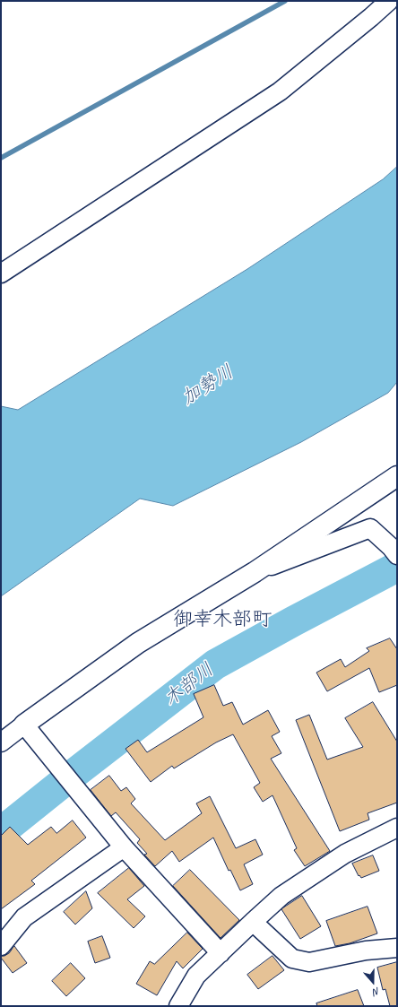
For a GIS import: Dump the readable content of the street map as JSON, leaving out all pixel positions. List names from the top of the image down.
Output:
{
  "districts": ["御幸木部町"],
  "water": ["加勢川", "木部川"],
  "north": "bottom"
}
